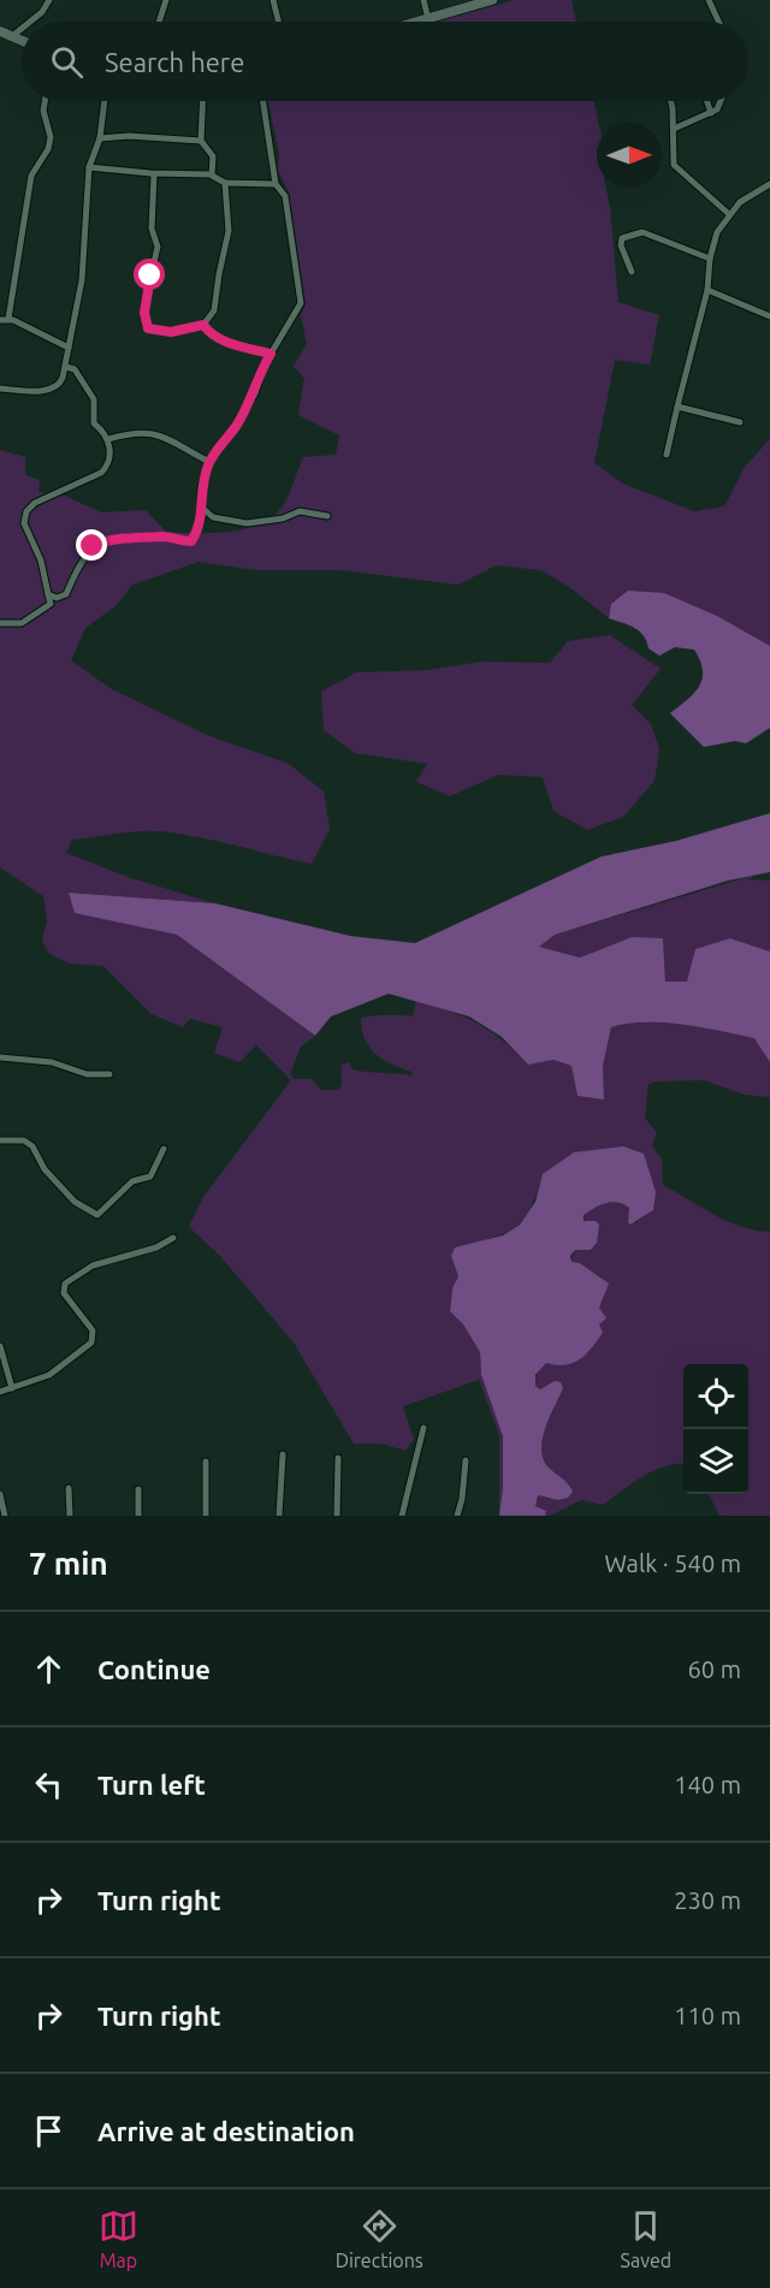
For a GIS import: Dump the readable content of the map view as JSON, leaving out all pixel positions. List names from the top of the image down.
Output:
{
  "north": "right",
  "page": {
    "search": "Search here",
    "heading": ["7 min", "Walk · 540 m"],
    "list": [
      ["Continue", "60 m"],
      ["Turn left", "140 m"],
      ["Turn right", "230 m"],
      ["Turn right", "110 m"],
      "Arrive at destination"
    ],
    "nav": ["Map", "Directions", "Saved"]
  }
}
